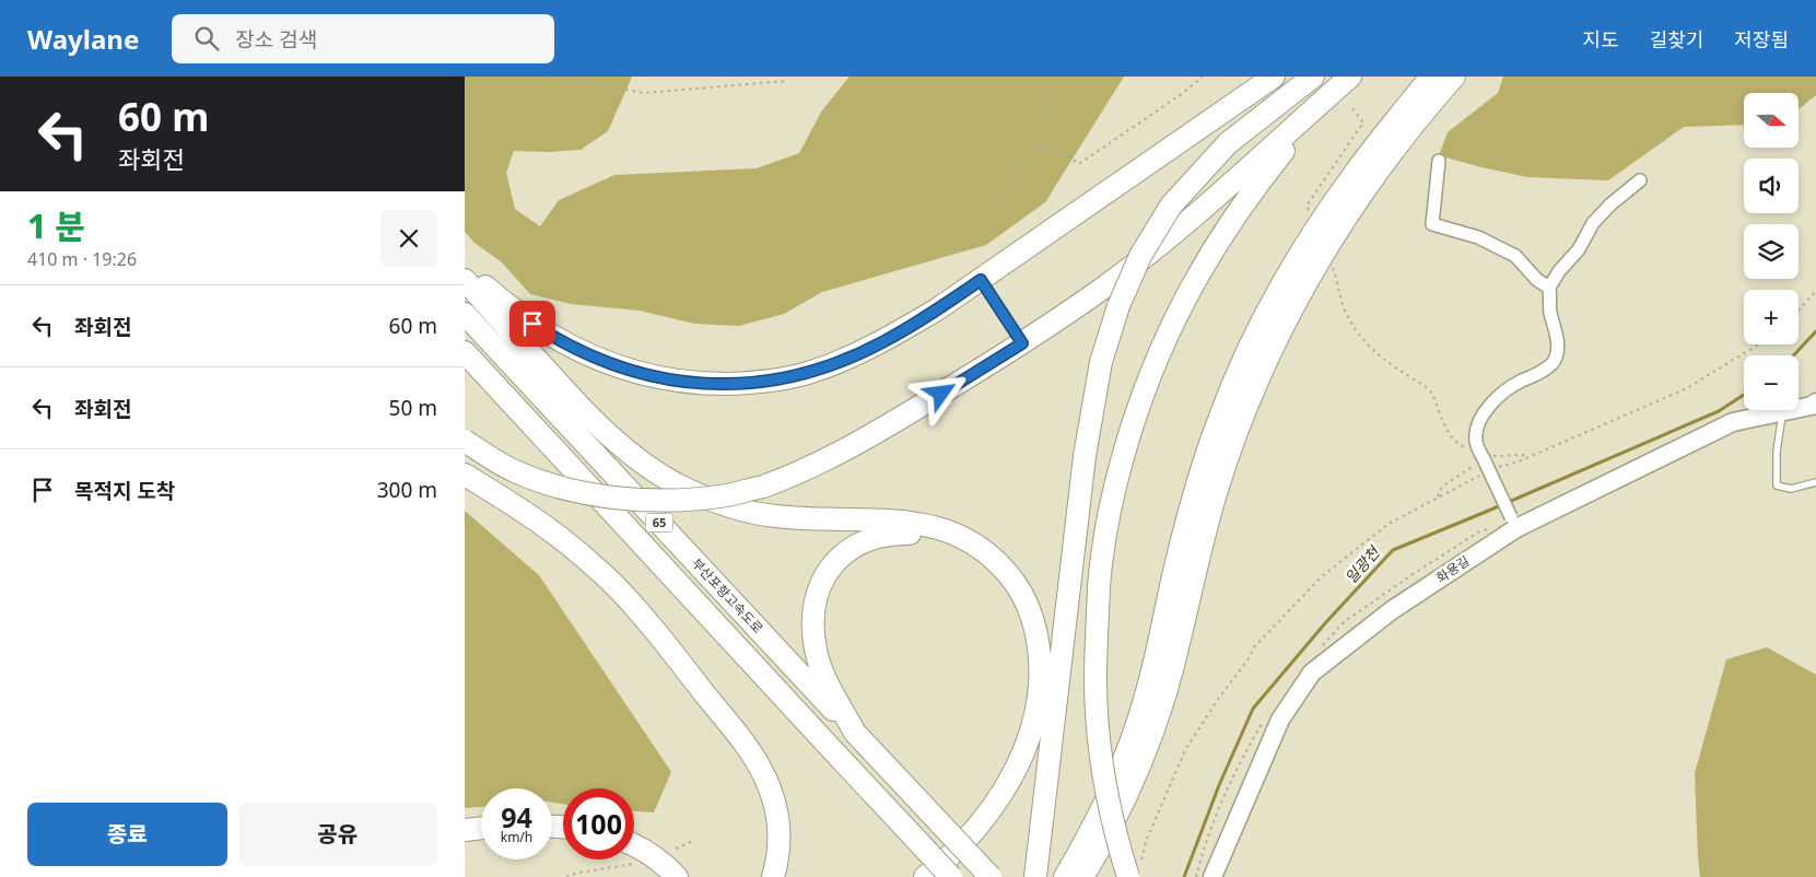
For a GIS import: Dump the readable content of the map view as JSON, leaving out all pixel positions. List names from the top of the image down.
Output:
{
  "streets": {
    "highway": ["65", "부산포항고속도로"],
    "main road": ["화용길"]
  },
  "water": ["일광천"],
  "north": "right",
  "page": {
    "header": "Waylane",
    "search": "장소 검색",
    "nav": ["지도", "길찾기", "저장됨"],
    "turn": ["60 m", "좌회전"],
    "map_buttons": ["+", "−"],
    "heading": ["1 분", "410 m · 19:26"],
    "list": [
      {
        "name": "좌회전",
        "value": "60 m"
      },
      {
        "name": "좌회전",
        "value": "50 m"
      },
      {
        "name": "목적지 도착",
        "value": "300 m"
      }
    ],
    "speed": "94 km/h",
    "limit": "100",
    "buttons": ["종료", "공유"]
  }
}
